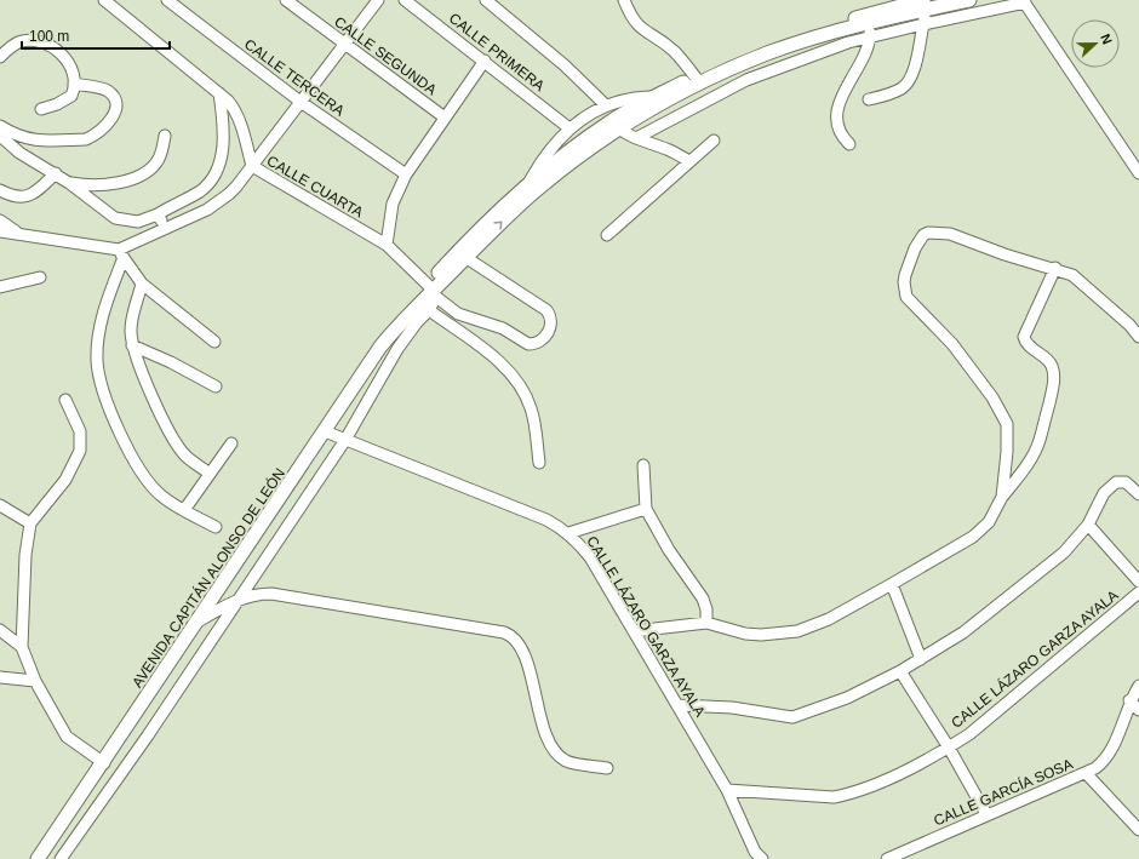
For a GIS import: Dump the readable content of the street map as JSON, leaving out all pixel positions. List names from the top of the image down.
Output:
{
  "streets": {
    "main road": ["AVENIDA CAPITÁN ALONSO DE LEÓN"],
    "street": [
      "CALLE PRIMERA",
      "CALLE SEGUNDA",
      "CALLE TERCERA",
      "CALLE CUARTA",
      "CALLE LÁZARO GARZA AYALA",
      "CALLE GARCÍA SOSA"
    ]
  },
  "crossings": [
    ["CALLE CUARTA", "AVENIDA CAPITÁN ALONSO DE LEÓN"],
    ["AVENIDA CAPITÁN ALONSO DE LEÓN", "CALLE LÁZARO GARZA AYALA"]
  ],
  "scale_bar": "100 m",
  "north": "right"
}
